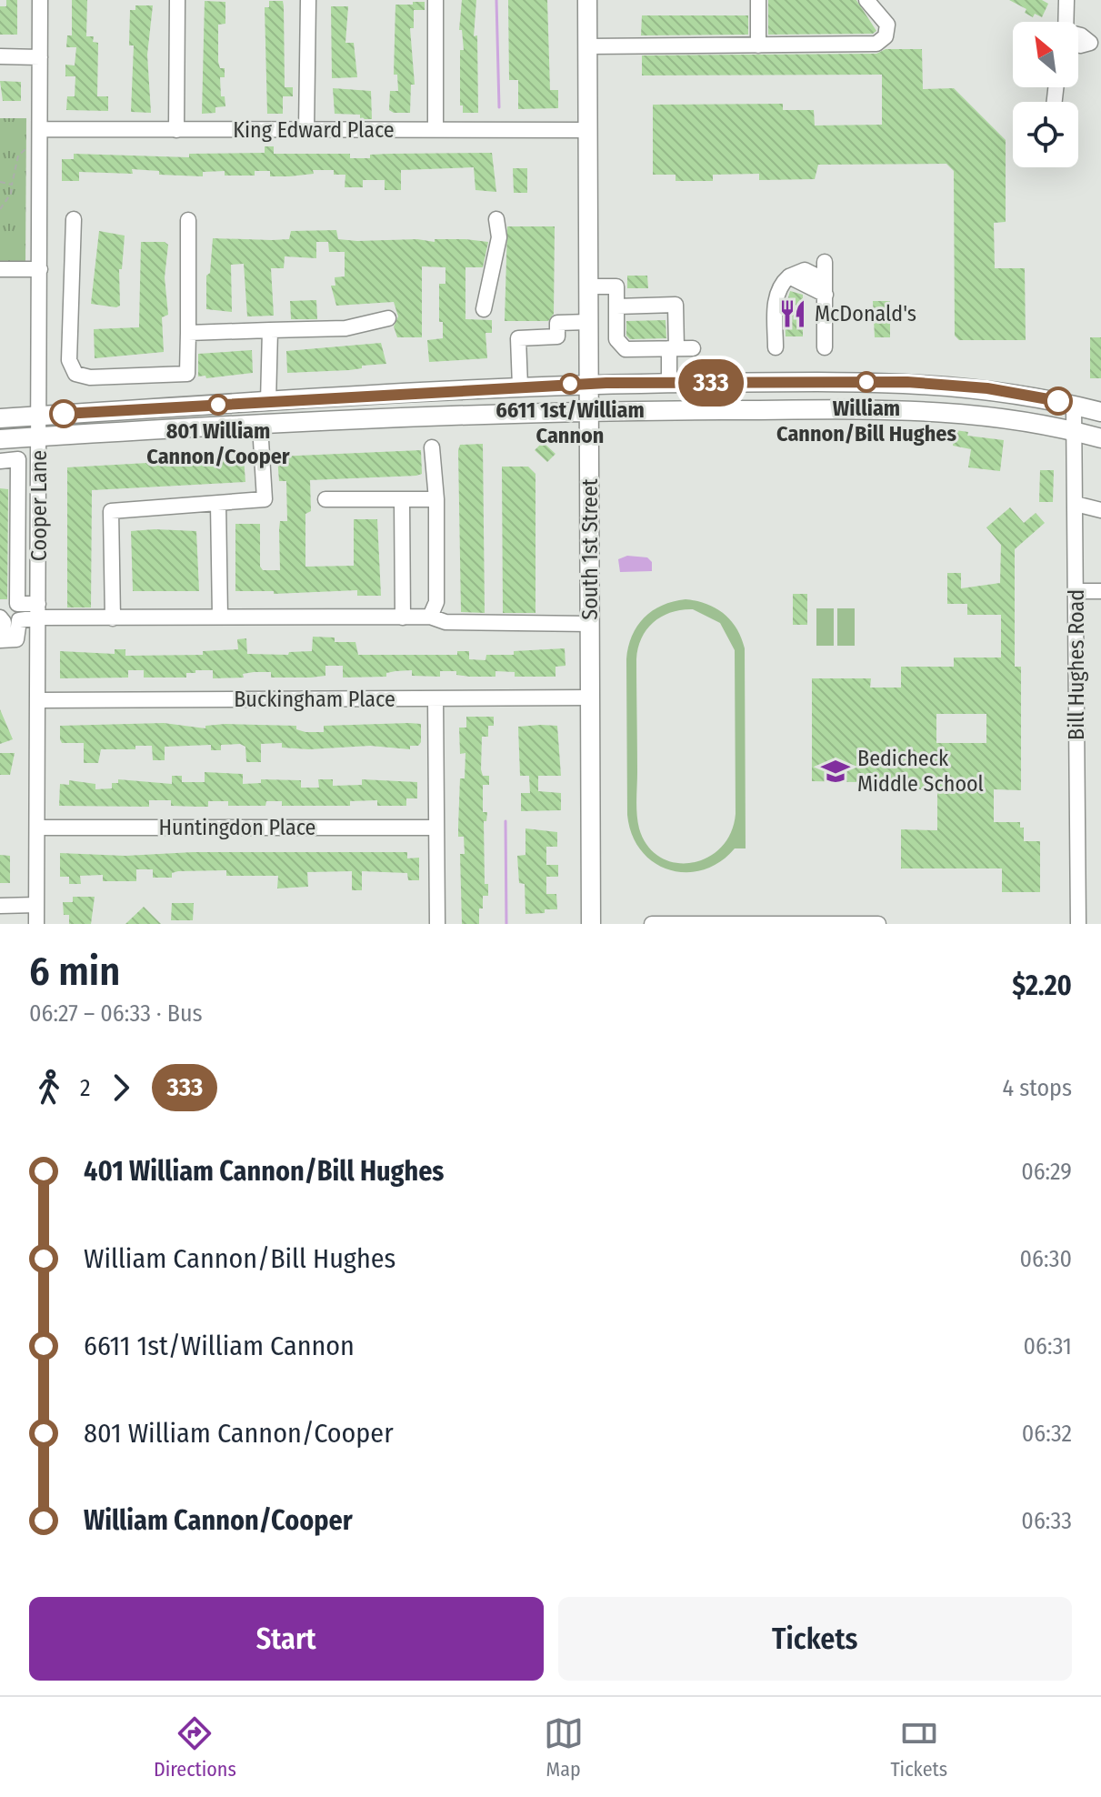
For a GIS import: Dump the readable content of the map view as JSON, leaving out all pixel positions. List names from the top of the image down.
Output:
{
  "streets": {
    "main road": ["South 1st Street"],
    "street": [
      "King Edward Place",
      "Cooper Lane",
      "Bill Hughes Road",
      "Buckingham Place",
      "Huntingdon Place"
    ]
  },
  "crossings": [
    ["King Edward Place", "Cooper Lane"],
    ["King Edward Place", "South 1st Street"],
    ["Cooper Lane", "Buckingham Place"],
    ["Cooper Lane", "Huntingdon Place"],
    ["South 1st Street", "Buckingham Place"]
  ],
  "places": {
    "restaurant": ["McDonald's"],
    "other": ["William Cannon/Bill Hughes", "6611 1st/William Cannon", "801 William Cannon/Cooper"],
    "school or university": ["Bedicheck Middle School"]
  },
  "lines": ["bus line 333"],
  "north": "top left",
  "page": {
    "on_map": "333",
    "heading": ["6 min", "06:27 – 06:33 · Bus", "$2.20"],
    "legs": ["2", "333", "4 stops"],
    "list": [
      {
        "name": "401 William Cannon/Bill Hughes",
        "value": "06:29"
      },
      {
        "name": "William Cannon/Bill Hughes",
        "value": "06:30"
      },
      {
        "name": "6611 1st/William Cannon",
        "value": "06:31"
      },
      {
        "name": "801 William Cannon/Cooper",
        "value": "06:32"
      },
      {
        "name": "William Cannon/Cooper",
        "value": "06:33"
      }
    ],
    "buttons": ["Start", "Tickets"],
    "tabs": ["Directions", "Map", "Tickets"]
  }
}
